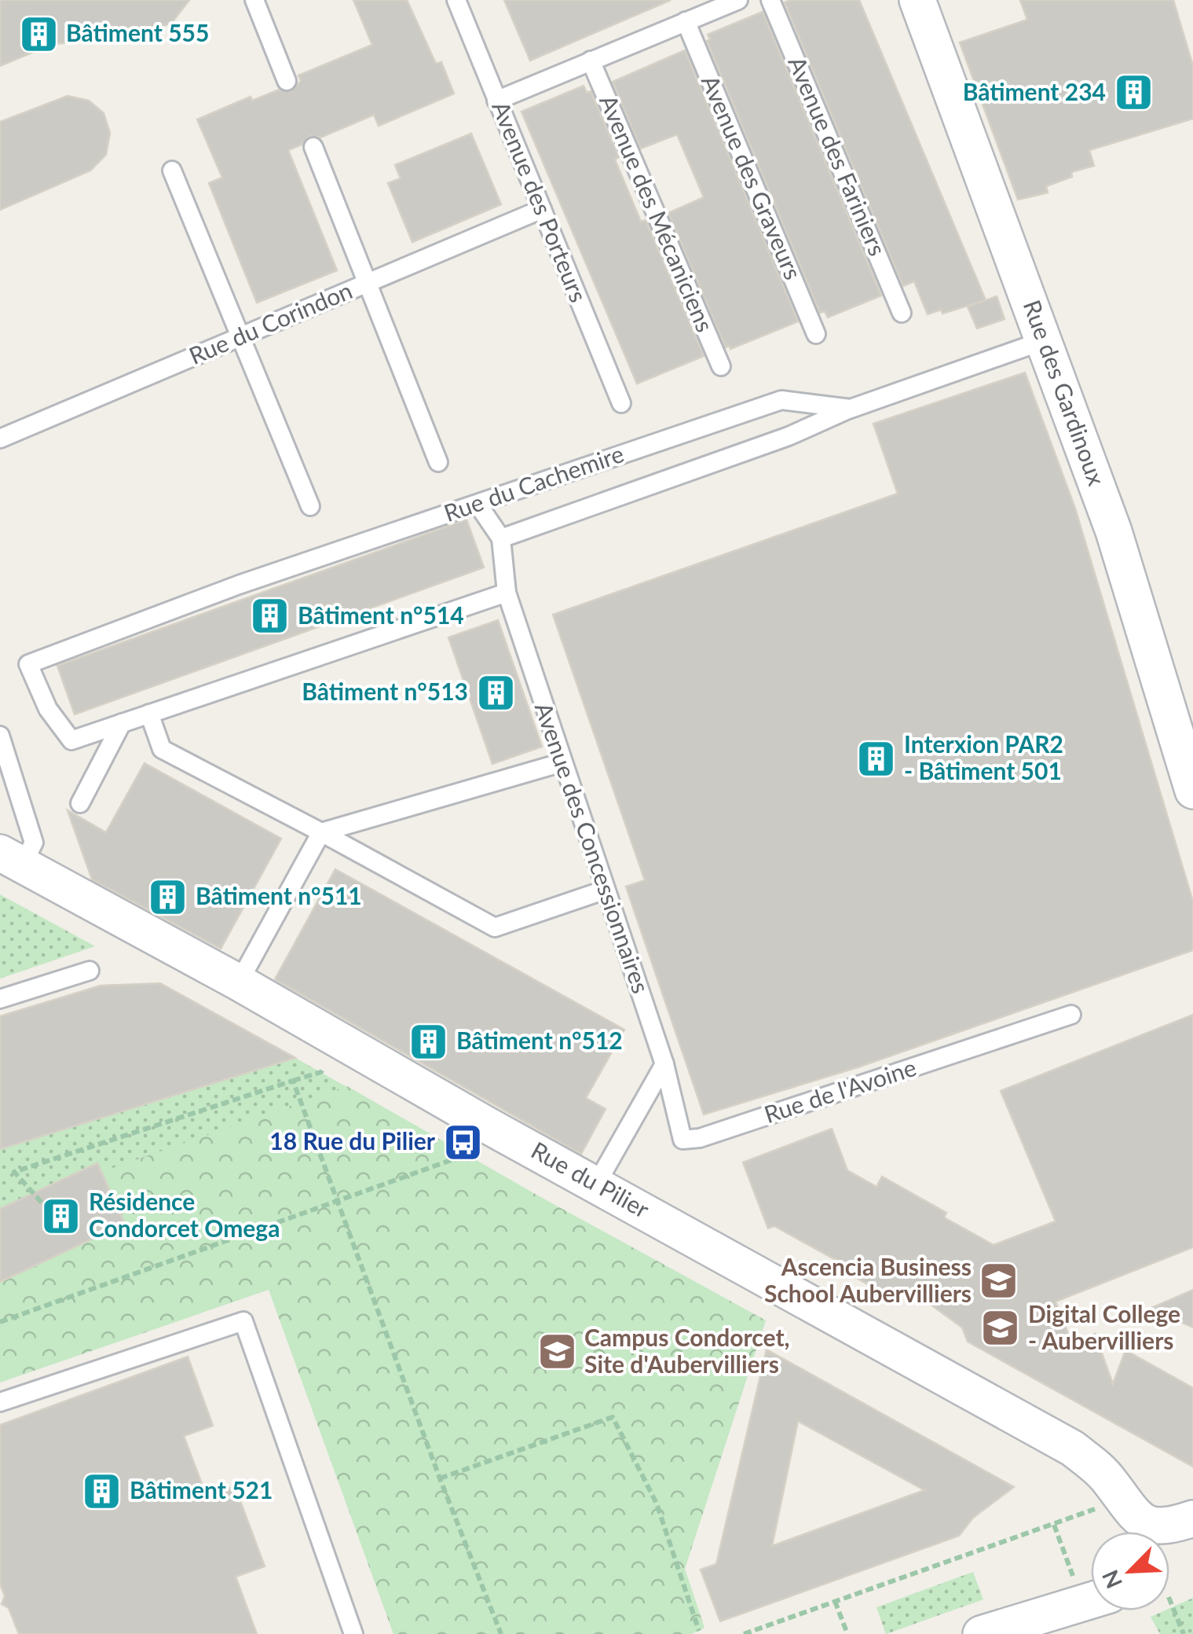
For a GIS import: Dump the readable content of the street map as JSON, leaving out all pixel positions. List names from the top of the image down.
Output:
{
  "streets": {
    "street": ["Rue des Gardinoux", "Rue du Pilier"],
    "lane": [
      "Avenue des Fariniers",
      "Avenue des Graveurs",
      "Avenue des Porteurs",
      "Avenue des Mécaniciens",
      "Rue du Corindon",
      "Rue du Cachemire",
      "Avenue des Concessionnaires",
      "Rue de l'Avoine"
    ]
  },
  "crossings": [
    ["Avenue des Porteurs", "Rue du Corindon"],
    ["Rue des Gardinoux", "Rue du Cachemire"],
    ["Rue du Cachemire", "Avenue des Concessionnaires"],
    ["Avenue des Concessionnaires", "Rue de l'Avoine"]
  ],
  "places": {
    "building": [
      "Bâtiment 555",
      "Bâtiment 234",
      "Bâtiment n°514",
      "Bâtiment n°513",
      "Interxion PAR2 - Bâtiment 501",
      "Bâtiment n°511",
      "Bâtiment n°512",
      "Résidence Condorcet Omega",
      "Bâtiment 521"
    ],
    "bus stop": ["18 Rue du Pilier"],
    "school or university": ["Ascencia Business School Aubervilliers", "Digital College - Aubervilliers", "Campus Condorcet, Site d'Aubervilliers"]
  },
  "north": "bottom left"
}
